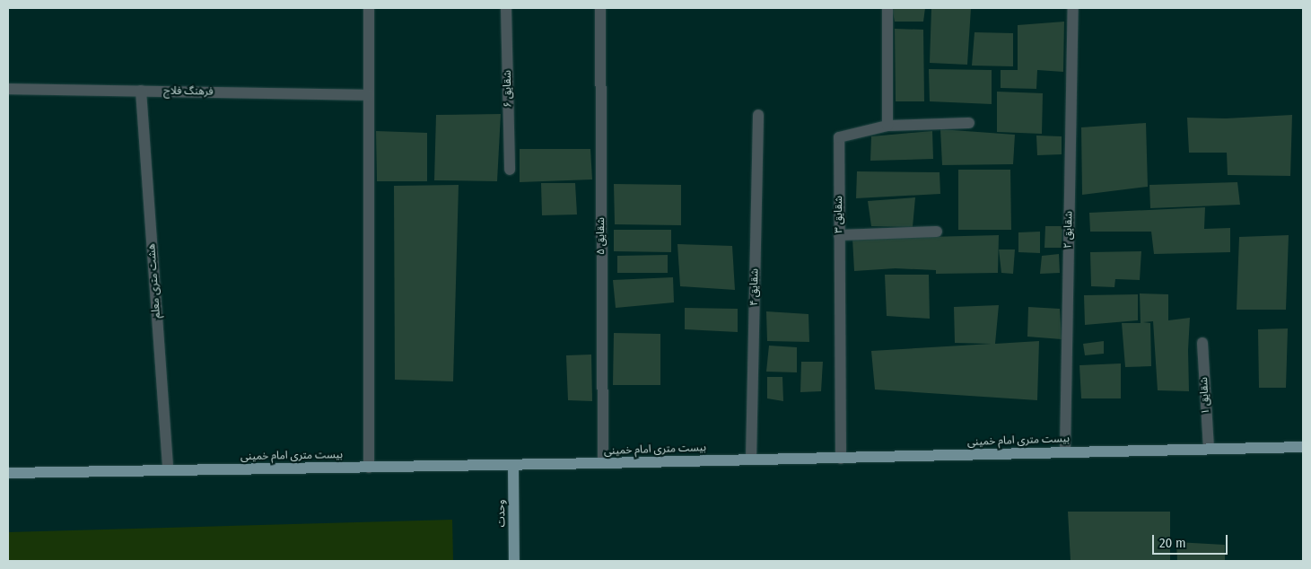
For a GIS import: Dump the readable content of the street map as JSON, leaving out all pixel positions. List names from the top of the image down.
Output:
{
  "streets": {
    "main road": ["بیست متری امام خمینی", "وحدت"],
    "street": [
      "شقایق ۶",
      "فرهنگ فلاح",
      "شقایق ۳",
      "شقایق ۲",
      "شقایق ۵",
      "هشت متری معلم",
      "شقایق ۴",
      "شقایق ۱"
    ]
  },
  "crossings": [
    ["فرهنگ فلاح", "هشت متری معلم"],
    ["شقایق ۳", "بیست متری امام خمینی"],
    ["شقایق ۲", "بیست متری امام خمینی"],
    ["شقایق ۵", "بیست متری امام خمینی"],
    ["هشت متری معلم", "بیست متری امام خمینی"],
    ["شقایق ۴", "بیست متری امام خمینی"],
    ["شقایق ۱", "بیست متری امام خمینی"],
    ["بیست متری امام خمینی", "وحدت"]
  ],
  "scale_bar": "20 m"
}
